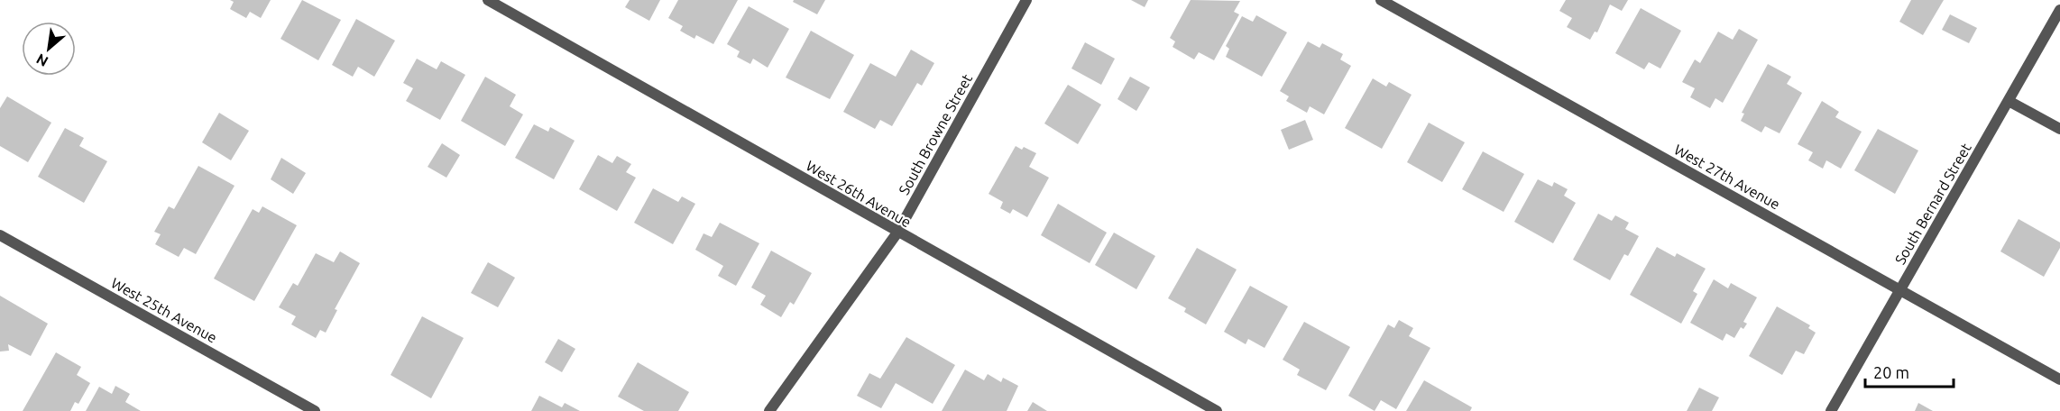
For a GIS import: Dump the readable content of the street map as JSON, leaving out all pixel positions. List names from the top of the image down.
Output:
{
  "streets": {
    "street": [
      "South Browne Street",
      "West 27th Avenue",
      "West 26th Avenue",
      "South Bernard Street",
      "West 25th Avenue"
    ]
  },
  "crossings": [
    ["South Browne Street", "West 26th Avenue"],
    ["West 27th Avenue", "South Bernard Street"]
  ],
  "scale_bar": "20 m",
  "north": "bottom left"
}
